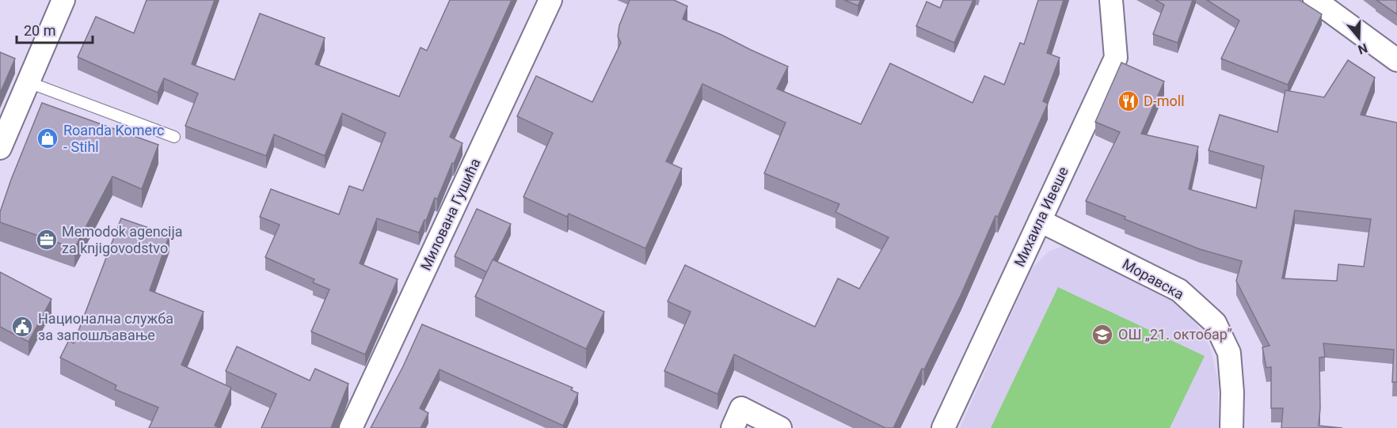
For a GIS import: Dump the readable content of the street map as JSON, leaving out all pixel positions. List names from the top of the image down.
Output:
{
  "streets": {
    "street": ["Милована Гушића", "Михаила Ивеше", "Моравска"]
  },
  "crossings": [
    ["Михаила Ивеше", "Моравска"]
  ],
  "places": {
    "restaurant": ["D-moll"],
    "shop": ["Roanda Komerc - Stihl"],
    "office": ["Memodok agencija za knjigovodstvo"],
    "public building": ["Национална служба за запошљавање"],
    "school or university": ["ОШ „21. октобар”"]
  },
  "scale_bar": "20 m",
  "north": "bottom"
}
